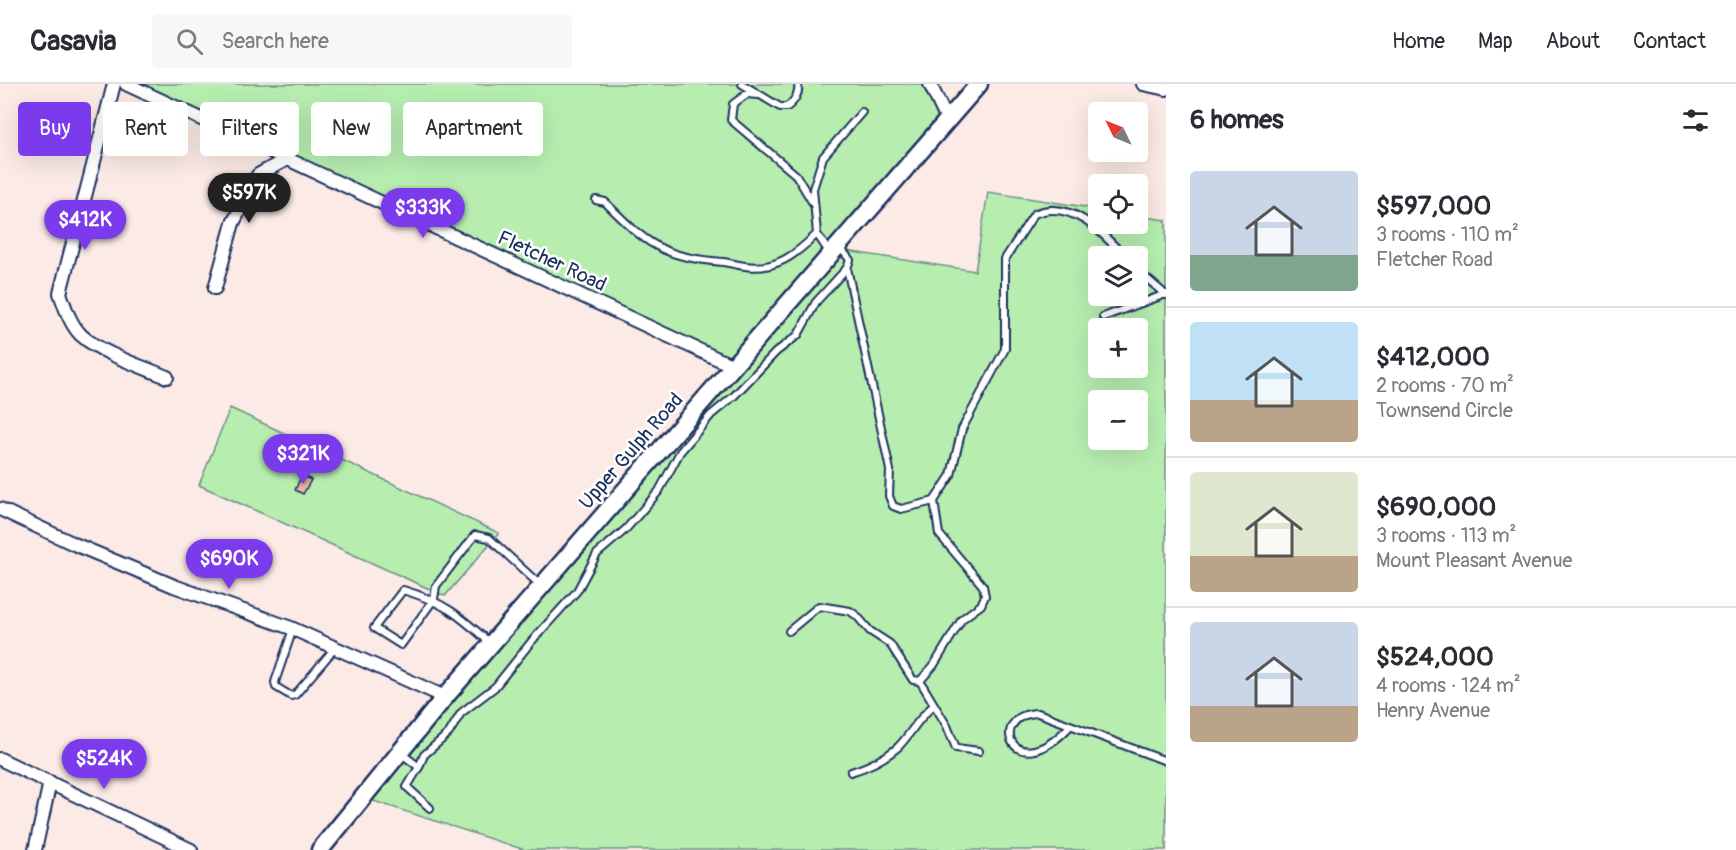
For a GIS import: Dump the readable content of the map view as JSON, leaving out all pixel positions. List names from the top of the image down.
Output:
{
  "streets": {
    "street": ["Fletcher Road", "Upper Gulph Road"]
  },
  "crossings": [
    ["Fletcher Road", "Upper Gulph Road"]
  ],
  "north": "top left",
  "page": {
    "header": "Casavia",
    "search": "Search here",
    "nav": [
      "Home",
      "Map",
      "About",
      "Contact"
    ],
    "heading": "6 homes",
    "map_buttons": ["+", "−"],
    "chip": [
      "Buy",
      "Rent",
      "Filters",
      "New",
      "Apartment"
    ],
    "list": [
      {
        "name": "$597,000",
        "note": "3 rooms · 110 m² · Fletcher Road"
      },
      {
        "name": "$412,000",
        "note": "2 rooms · 70 m² · Townsend Circle"
      },
      {
        "name": "$690,000",
        "note": "3 rooms · 113 m² · Mount Pleasant Avenue"
      },
      {
        "name": "$524,000",
        "note": "4 rooms · 124 m² · Henry Avenue"
      }
    ],
    "price": [
      "$597K",
      "$333K",
      "$412K",
      "$321K",
      "$690K",
      "$524K"
    ]
  }
}
